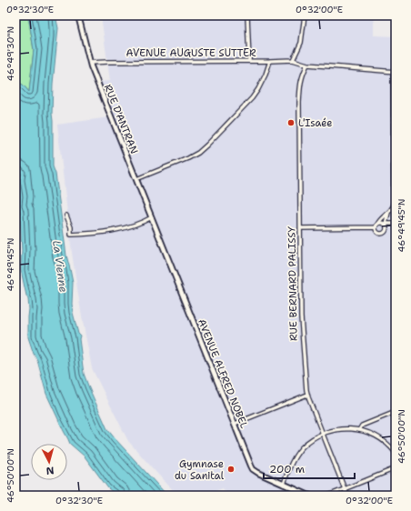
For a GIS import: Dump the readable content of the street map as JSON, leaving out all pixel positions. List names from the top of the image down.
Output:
{
  "streets": {
    "street": [
      "AVENUE AUGUSTE SUTTER",
      "RUE D'ANTRAN",
      "RUE BERNARD PALISSY",
      "AVENUE ALFRED NOBEL"
    ]
  },
  "crossings": [
    ["AVENUE AUGUSTE SUTTER", "RUE D'ANTRAN"],
    ["AVENUE AUGUSTE SUTTER", "RUE BERNARD PALISSY"],
    ["RUE D'ANTRAN", "AVENUE ALFRED NOBEL"]
  ],
  "water": ["La Vienne"],
  "places": ["L'Isaée", "Gymnase du Sanital"],
  "scale_bar": "200 m",
  "north": "bottom",
  "coordinates": [
    "0°32'30\"E",
    "0°32'00\"E",
    "46°49'30\"N",
    "46°49'45\"N",
    "46°50'00\"N"
  ]
}
